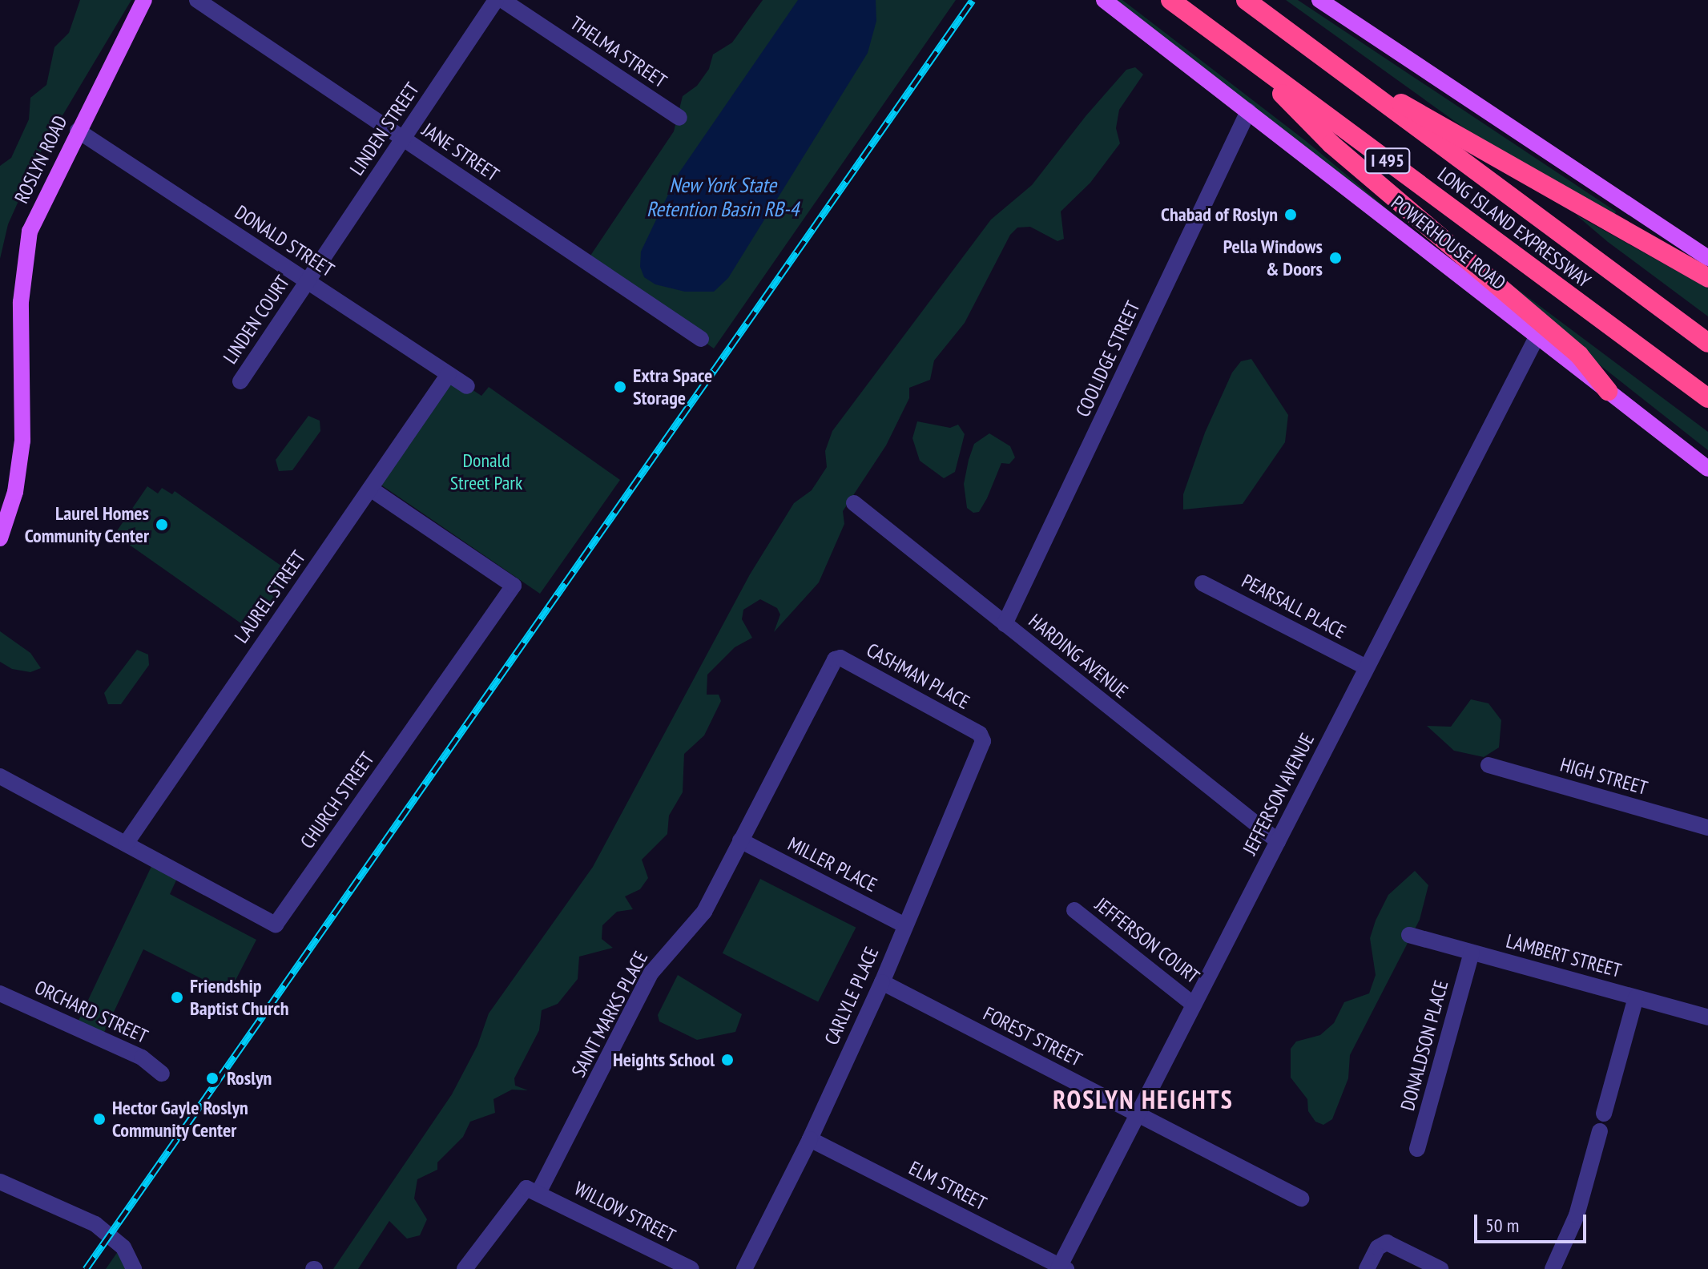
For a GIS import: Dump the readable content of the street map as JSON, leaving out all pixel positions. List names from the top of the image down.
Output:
{
  "streets": {
    "highway": ["I 495", "LONG ISLAND EXPRESSWAY"],
    "main road": ["ROSLYN ROAD", "POWERHOUSE ROAD"],
    "street": [
      "THELMA STREET",
      "LINDEN STREET",
      "JANE STREET",
      "DONALD STREET",
      "LINDEN COURT",
      "COOLIDGE STREET",
      "LAUREL STREET",
      "PEARSALL PLACE",
      "HARDING AVENUE",
      "CASHMAN PLACE",
      "HIGH STREET",
      "JEFFERSON AVENUE",
      "CHURCH STREET",
      "MILLER PLACE",
      "JEFFERSON COURT",
      "LAMBERT STREET",
      "CARLYLE PLACE",
      "ORCHARD STREET",
      "SAINT MARKS PLACE",
      "FOREST STREET",
      "DONALDSON PLACE",
      "ELM STREET",
      "WILLOW STREET"
    ]
  },
  "crossings": [
    ["LINDEN STREET", "JANE STREET"],
    ["LINDEN STREET", "DONALD STREET"],
    ["LINDEN STREET", "LINDEN COURT"],
    ["ROSLYN ROAD", "DONALD STREET"],
    ["DONALD STREET", "LINDEN COURT"],
    ["DONALD STREET", "LAUREL STREET"],
    ["POWERHOUSE ROAD", "COOLIDGE STREET"],
    ["POWERHOUSE ROAD", "JEFFERSON AVENUE"],
    ["COOLIDGE STREET", "HARDING AVENUE"],
    ["LAUREL STREET", "CHURCH STREET"],
    ["PEARSALL PLACE", "JEFFERSON AVENUE"],
    ["HARDING AVENUE", "JEFFERSON AVENUE"],
    ["CASHMAN PLACE", "CARLYLE PLACE"],
    ["CASHMAN PLACE", "SAINT MARKS PLACE"],
    ["JEFFERSON AVENUE", "JEFFERSON COURT"],
    ["JEFFERSON AVENUE", "FOREST STREET"],
    ["JEFFERSON AVENUE", "ELM STREET"],
    ["MILLER PLACE", "CARLYLE PLACE"],
    ["MILLER PLACE", "SAINT MARKS PLACE"],
    ["LAMBERT STREET", "DONALDSON PLACE"],
    ["CARLYLE PLACE", "FOREST STREET"],
    ["CARLYLE PLACE", "ELM STREET"],
    ["SAINT MARKS PLACE", "WILLOW STREET"]
  ],
  "districts": ["ROSLYN HEIGHTS"],
  "water": ["New York State Retention Basin RB-4"],
  "parks": ["Donald Street Park"],
  "places": [
    "Chabad of Roslyn",
    "Pella Windows & Doors",
    "Extra Space Storage",
    "Laurel Homes Community Center",
    "Friendship Baptist Church",
    "Heights School",
    "Roslyn",
    "Hector Gayle Roslyn Community Center"
  ],
  "scale_bar": "50 m"
}
